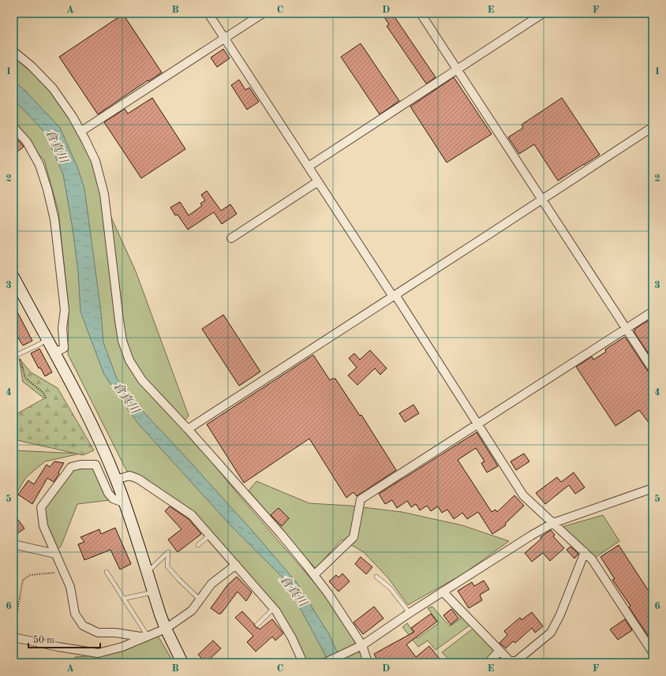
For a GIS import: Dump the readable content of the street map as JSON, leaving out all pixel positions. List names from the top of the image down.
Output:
{
  "water": ["倉真川"],
  "scale_bar": "50 m",
  "grid": {
    "columns": [
      "A",
      "B",
      "C",
      "D",
      "E",
      "F"
    ],
    "rows": [
      "1",
      "2",
      "3",
      "4",
      "5",
      "6"
    ]
  }
}
